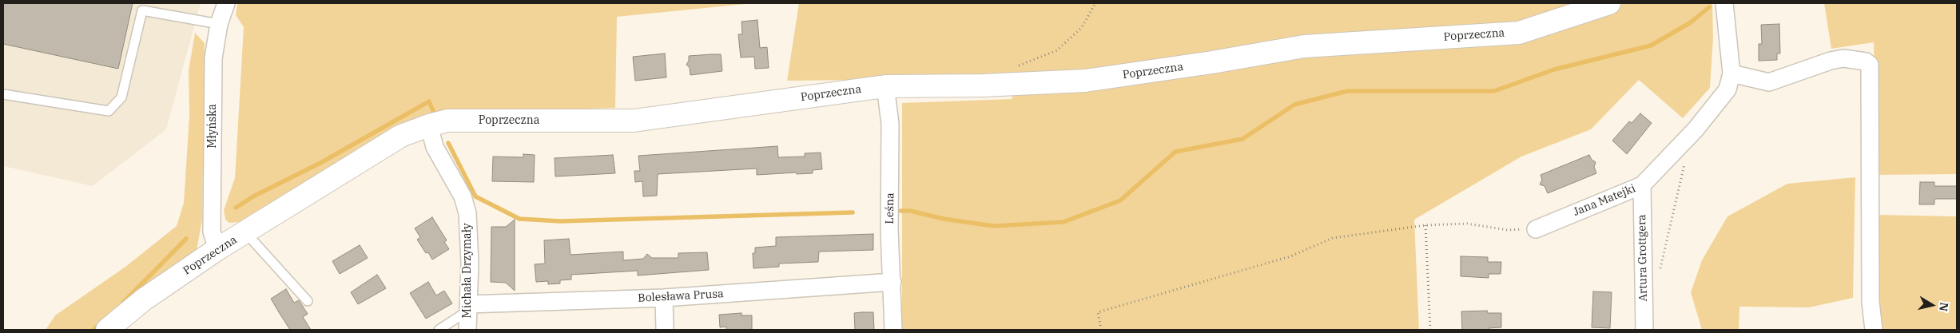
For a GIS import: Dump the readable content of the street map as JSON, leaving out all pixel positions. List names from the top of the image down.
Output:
{
  "streets": {
    "street": [
      "Poprzeczna",
      "Młyńska",
      "Jana Matejki",
      "Leśna",
      "Artura Grottgera",
      "Michała Drzymały",
      "Bolesława Prusa"
    ]
  },
  "crossings": [
    ["Poprzeczna", "Młyńska"],
    ["Poprzeczna", "Leśna"],
    ["Poprzeczna", "Michała Drzymały"],
    ["Jana Matejki", "Artura Grottgera"],
    ["Leśna", "Bolesława Prusa"],
    ["Michała Drzymały", "Bolesława Prusa"]
  ],
  "north": "right"
}
